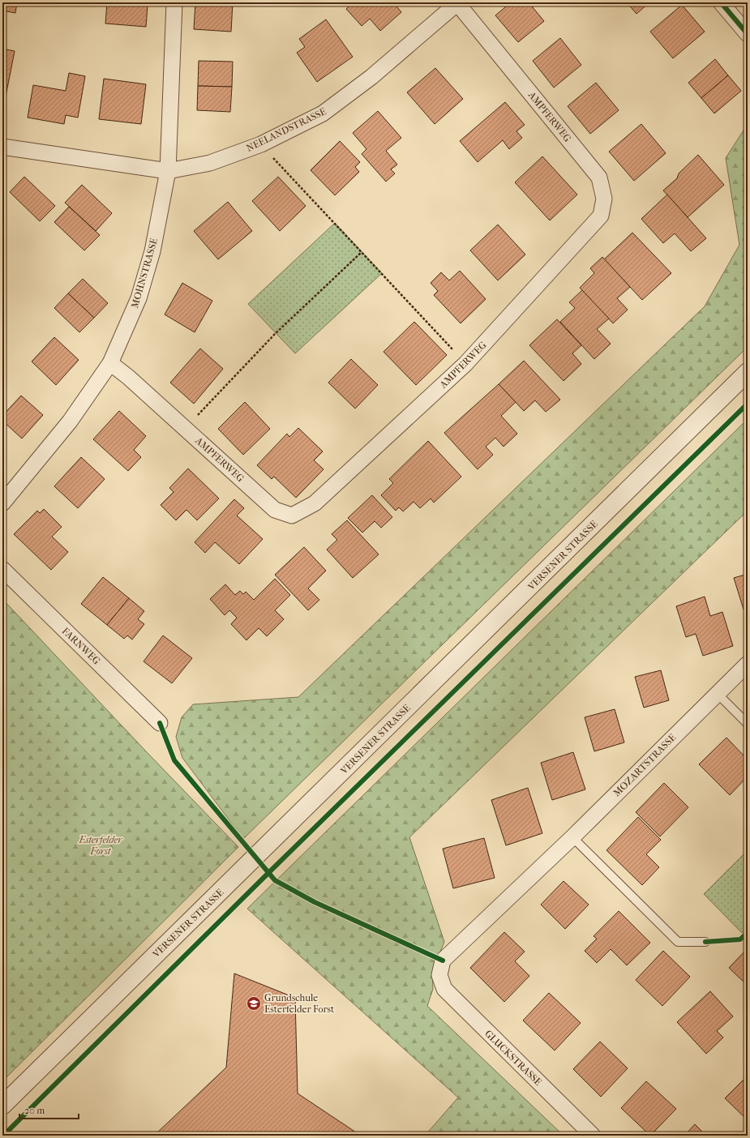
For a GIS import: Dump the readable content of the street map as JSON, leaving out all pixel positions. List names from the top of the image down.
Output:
{
  "streets": {
    "street": [
      "AMPFERWEG",
      "NEELANDSTRASSE",
      "MOHNSTRASSE",
      "VERSENER STRASSE",
      "FARNWEG",
      "MOZARTSTRASSE",
      "GLUCKSTRASSE"
    ]
  },
  "crossings": [
    ["AMPFERWEG", "NEELANDSTRASSE"],
    ["AMPFERWEG", "MOHNSTRASSE"],
    ["NEELANDSTRASSE", "MOHNSTRASSE"],
    ["MOZARTSTRASSE", "GLUCKSTRASSE"]
  ],
  "parks": ["Esterfelder Forst"],
  "places": {
    "school or university": ["Grundschule Esterfelder Forst"]
  },
  "scale_bar": "20 m"
}
